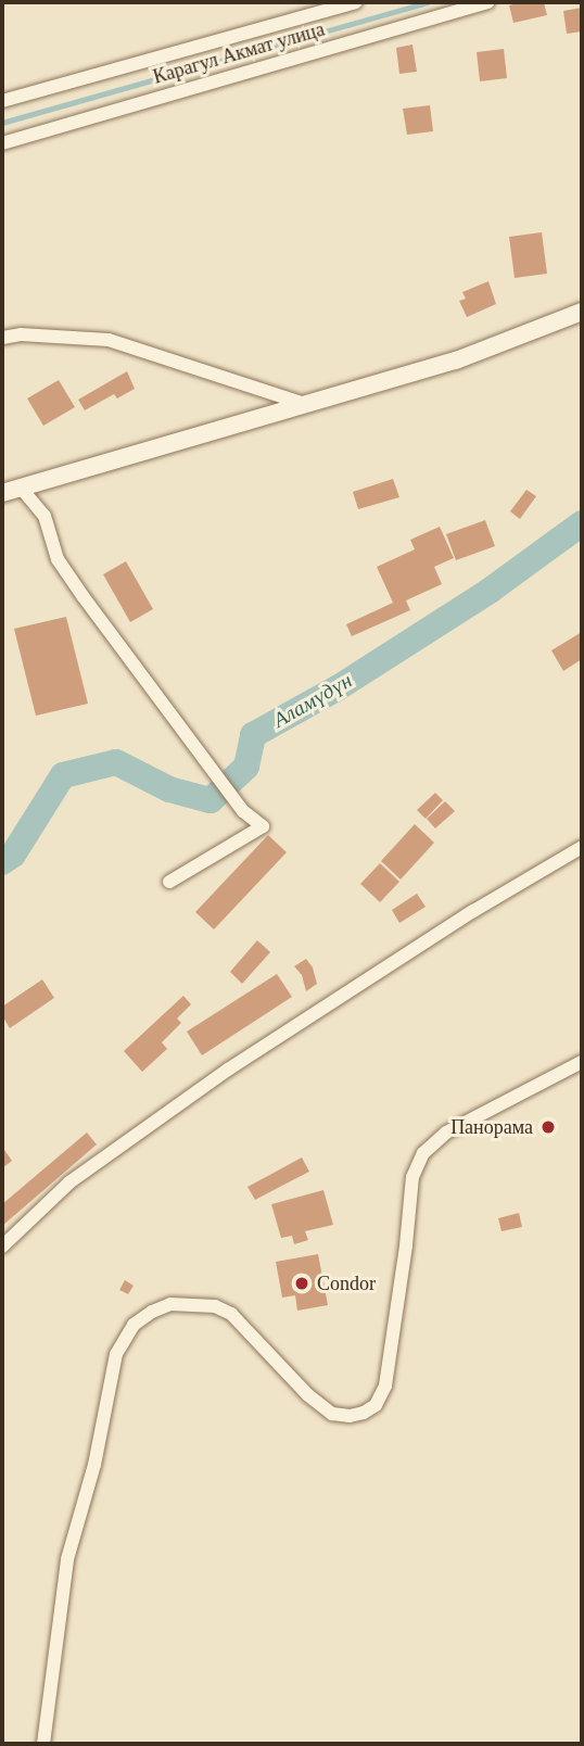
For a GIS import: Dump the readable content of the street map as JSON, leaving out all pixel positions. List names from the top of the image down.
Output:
{
  "streets": {
    "street": ["Карагул Акмат улица"]
  },
  "water": ["Аламүдүн"],
  "places": ["Панорама", "Condor"]
}
